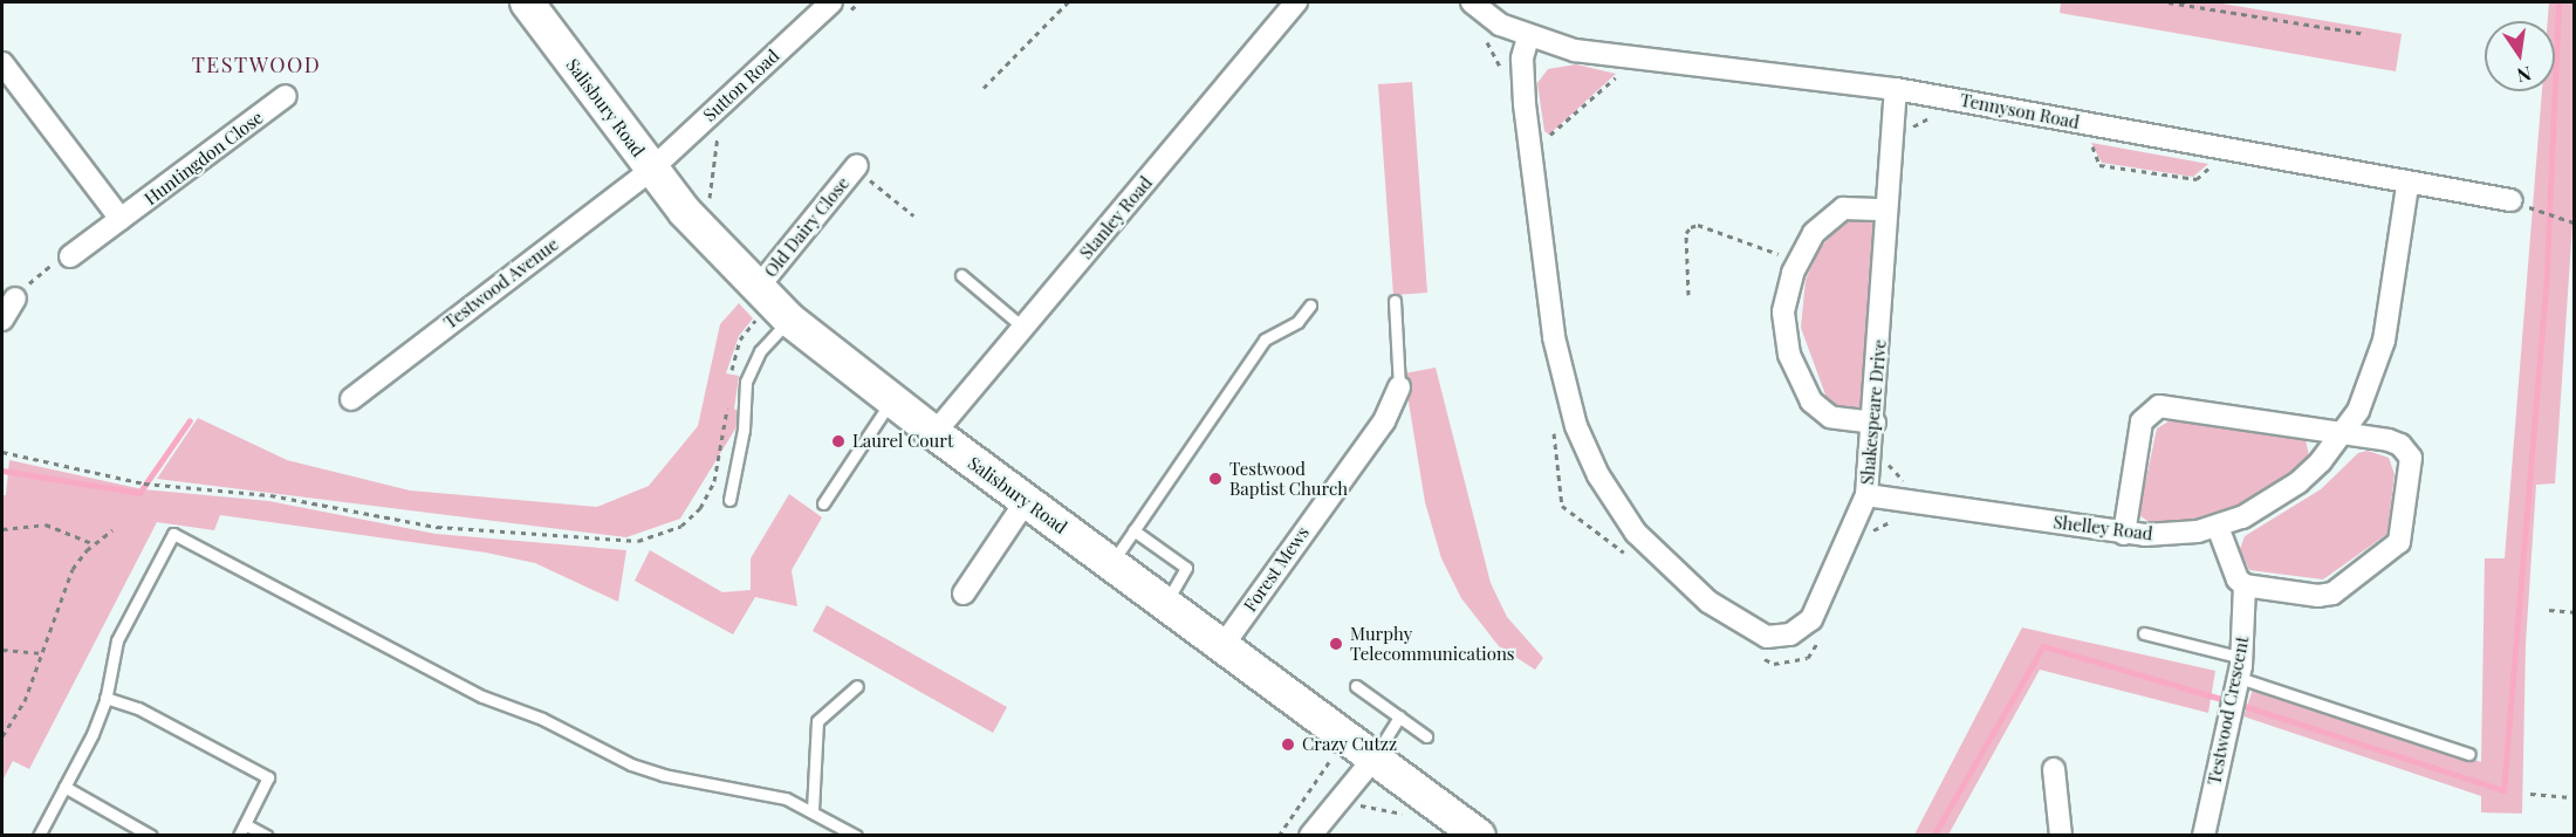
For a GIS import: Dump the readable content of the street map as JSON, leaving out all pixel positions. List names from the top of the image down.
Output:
{
  "streets": {
    "main road": ["Salisbury Road"],
    "street": [
      "Sutton Road",
      "Tennyson Road",
      "Huntingdon Close",
      "Stanley Road",
      "Old Dairy Close",
      "Testwood Avenue",
      "Shakespeare Drive",
      "Shelley Road",
      "Forest Mews",
      "Testwood Crescent"
    ]
  },
  "crossings": [
    ["Sutton Road", "Salisbury Road"],
    ["Sutton Road", "Testwood Avenue"],
    ["Salisbury Road", "Stanley Road"],
    ["Salisbury Road", "Old Dairy Close"],
    ["Salisbury Road", "Testwood Avenue"],
    ["Salisbury Road", "Forest Mews"],
    ["Tennyson Road", "Shakespeare Drive"],
    ["Tennyson Road", "Shelley Road"],
    ["Shakespeare Drive", "Shelley Road"]
  ],
  "districts": ["TESTWOOD"],
  "places": [
    "Laurel Court",
    "Testwood Baptist Church",
    "Murphy Telecommunications",
    "Crazy Cutzz"
  ],
  "north": "bottom"
}
